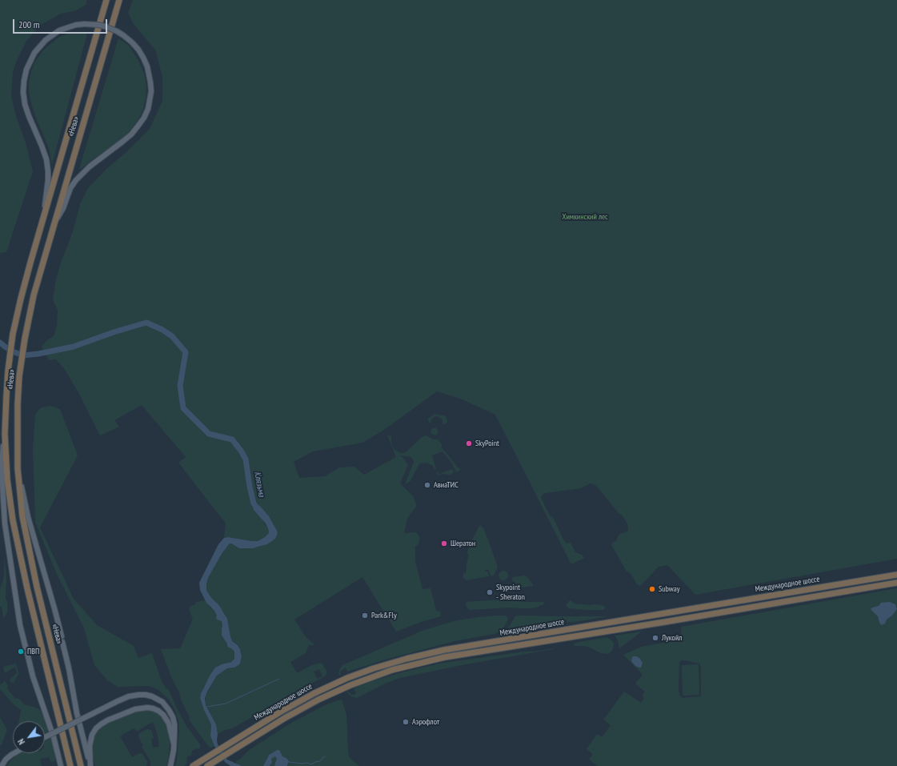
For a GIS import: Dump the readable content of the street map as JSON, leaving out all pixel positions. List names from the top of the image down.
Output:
{
  "streets": {
    "highway": ["«Нева»", "Международное шоссе"]
  },
  "water": ["Клязьма"],
  "parks": ["Химкинский лес"],
  "places": [
    "SkyPoint",
    "АвиаТИС",
    "Шератон",
    "Subway",
    "Skypoint - Sheraton",
    "Park&Fly",
    "Лукойл",
    "ПВП",
    "Аэрофлот"
  ],
  "scale_bar": "200 m",
  "north": "bottom left"
}
